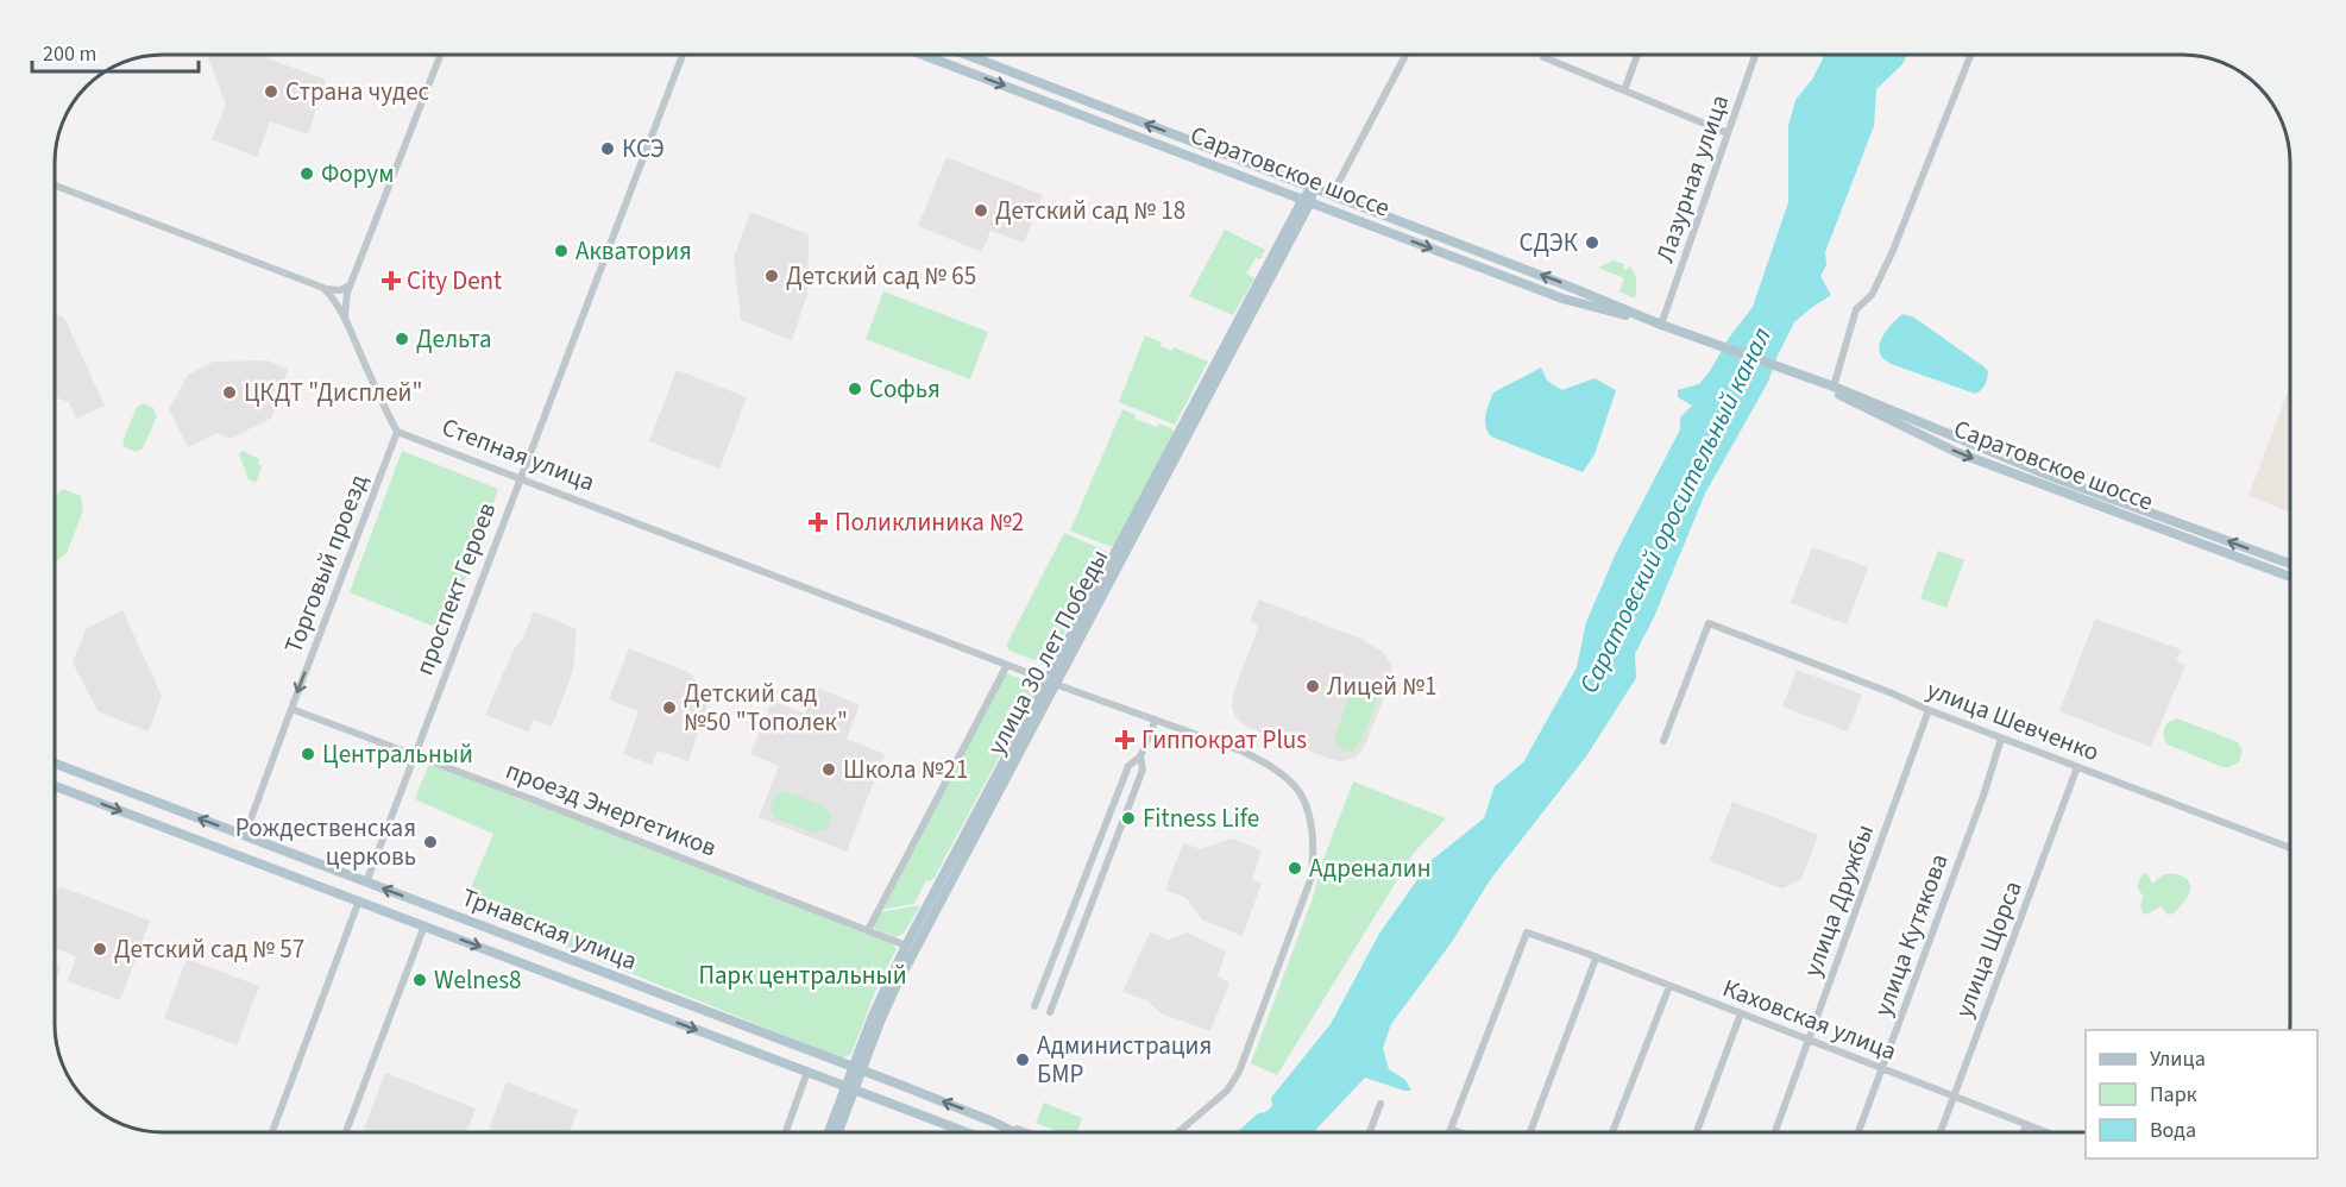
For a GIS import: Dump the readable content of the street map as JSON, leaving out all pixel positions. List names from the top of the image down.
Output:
{
  "streets": {
    "main road": [
      "Саратовское шоссе",
      "проспект Героев",
      "улица 30 лет Победы",
      "Трнавская улица"
    ],
    "street": [
      "Лазурная улица",
      "Степная улица",
      "Торговый проезд",
      "улица Шевченко",
      "проезд Энергетиков",
      "улица Дружбы",
      "улица Кутякова",
      "улица Щорса",
      "Каховская улица"
    ]
  },
  "crossings": [
    ["Саратовское шоссе", "Лазурная улица"],
    ["Саратовское шоссе", "улица 30 лет Победы"],
    ["Степная улица", "Торговый проезд"],
    ["Степная улица", "проспект Героев"],
    ["Степная улица", "улица 30 лет Победы"],
    ["Торговый проезд", "проезд Энергетиков"],
    ["Торговый проезд", "Трнавская улица"],
    ["проспект Героев", "проезд Энергетиков"],
    ["проспект Героев", "Трнавская улица"],
    ["улица 30 лет Победы", "проезд Энергетиков"],
    ["улица 30 лет Победы", "Трнавская улица"],
    ["улица Шевченко", "улица Дружбы"],
    ["улица Шевченко", "улица Кутякова"],
    ["улица Шевченко", "улица Щорса"],
    ["улица Дружбы", "Каховская улица"],
    ["улица Кутякова", "Каховская улица"],
    ["улица Щорса", "Каховская улица"]
  ],
  "one_way": ["Торговый проезд"],
  "water": ["Саратовский оросительный канал"],
  "parks": ["Парк центральный"],
  "places": {
    "other": [
      "Страна чудес",
      "КСЭ",
      "Форум",
      "Детский сад № 18",
      "СДЭК",
      "Акватория",
      "Детский сад № 65",
      "Дельта",
      "Софья",
      "ЦКДТ \"Дисплей\"",
      "Лицей №1",
      "Детский сад №50 \"Тополек\"",
      "Центральный",
      "Школа №21",
      "Fitness Life",
      "Рождественская церковь",
      "Адреналин",
      "Детский сад № 57",
      "Welnes8",
      "Администрация БМР"
    ],
    "health": ["City Dent", "Поликлиника №2", "Гиппократ Plus"]
  },
  "legend": ["Улица", "Парк", "Вода"],
  "scale_bar": "200 m"
}
